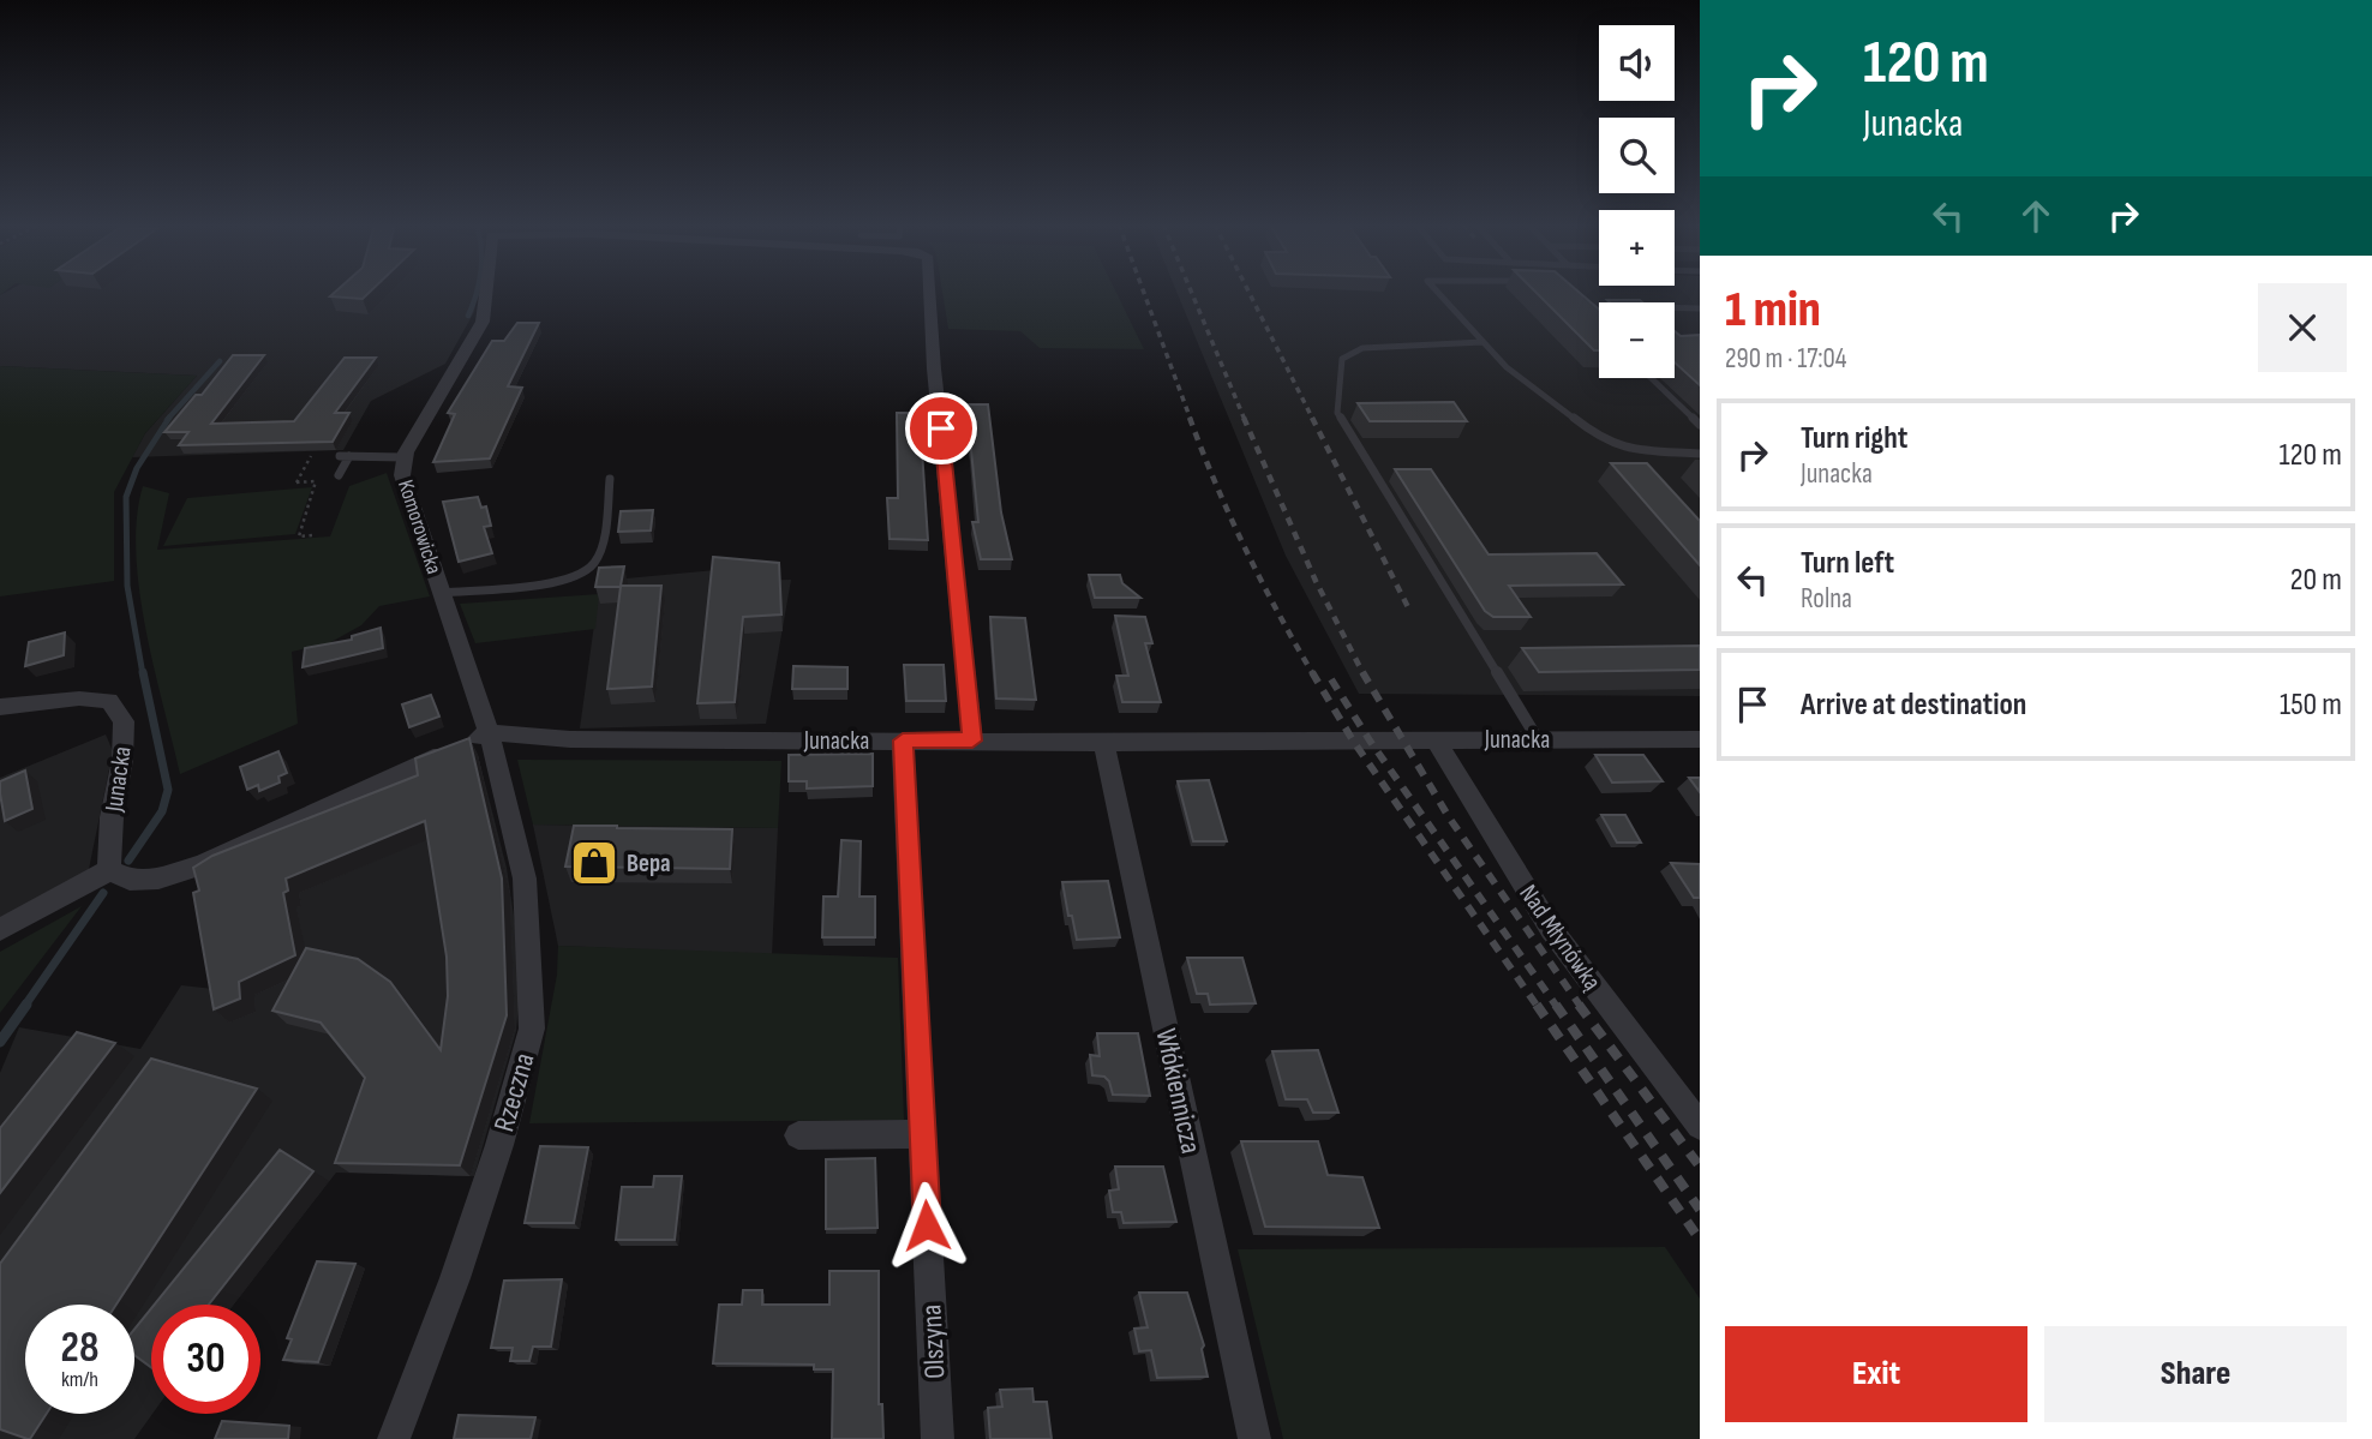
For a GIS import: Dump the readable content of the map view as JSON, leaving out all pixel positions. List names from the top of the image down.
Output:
{
  "streets": {
    "street": [
      "Komorowicka",
      "Junacka",
      "Nad Młynówką",
      "Włókiennicza",
      "Rzeczna",
      "Olszyna"
    ]
  },
  "crossings": [
    ["Komorowicka", "Junacka"],
    ["Komorowicka", "Rzeczna"],
    ["Junacka", "Nad Młynówką"],
    ["Junacka", "Włókiennicza"],
    ["Junacka", "Rzeczna"],
    ["Junacka", "Olszyna"]
  ],
  "places": {
    "shop": ["Bepa"]
  },
  "page": {
    "turn": ["120 m", "Junacka"],
    "map_buttons": ["+", "−"],
    "heading": ["1 min", "290 m · 17:04"],
    "list": [
      {
        "name": "Turn right",
        "note": "Junacka",
        "value": "120 m"
      },
      {
        "name": "Turn left",
        "note": "Rolna",
        "value": "20 m"
      },
      {
        "name": "Arrive at destination",
        "value": "150 m"
      }
    ],
    "speed": "28 km/h",
    "limit": "30",
    "buttons": ["Exit", "Share"]
  }
}
